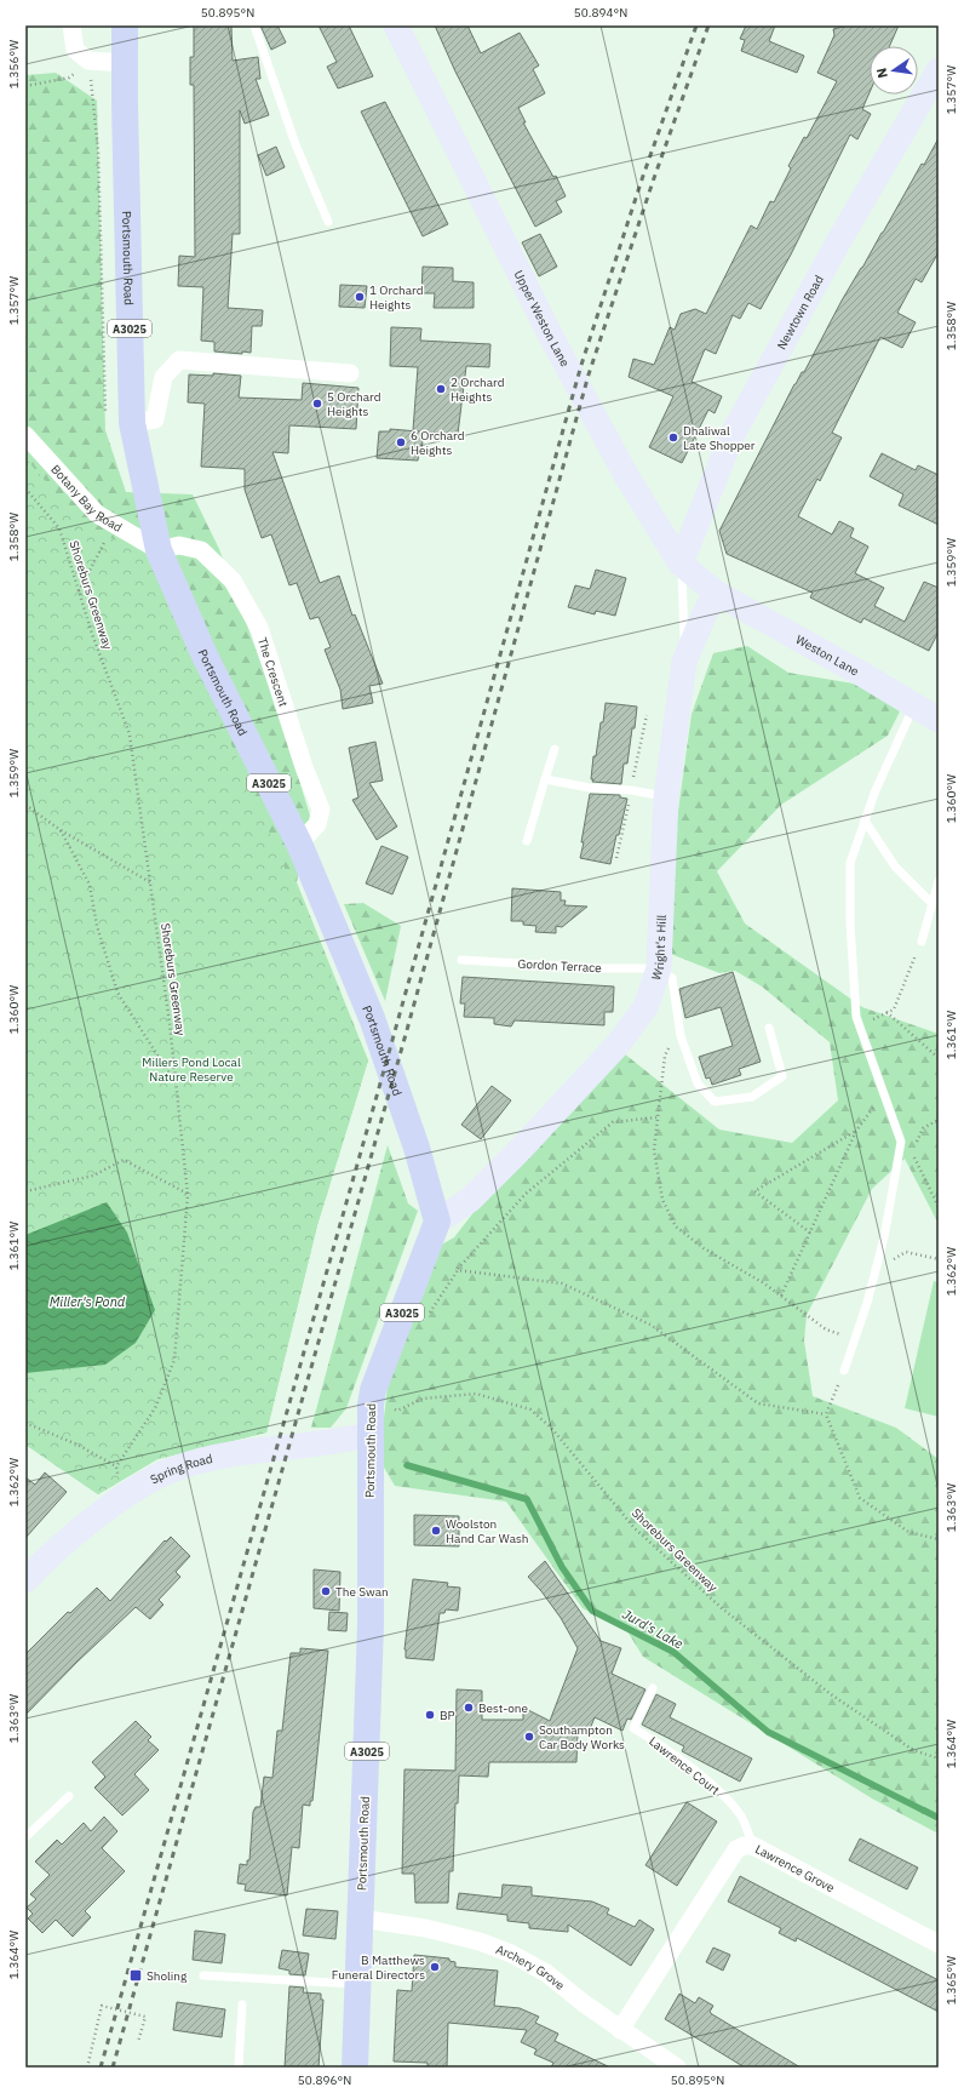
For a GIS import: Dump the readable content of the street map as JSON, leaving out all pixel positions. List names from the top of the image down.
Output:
{
  "streets": {
    "main road": ["Portsmouth Road", "A3025"],
    "street": [
      "Newtown Road",
      "Upper Weston Lane",
      "Botany Bay Road",
      "Weston Lane",
      "The Crescent",
      "Wright's Hill",
      "Spring Road",
      "Lawrence Grove",
      "Archery Grove"
    ],
    "lane": ["Gordon Terrace", "Lawrence Court"],
    "path": ["Shoreburs Greenway"]
  },
  "crossings": [
    ["Portsmouth Road", "Botany Bay Road"],
    ["Portsmouth Road", "Shoreburs Greenway"],
    ["Portsmouth Road", "The Crescent"],
    ["Portsmouth Road", "Wright's Hill"],
    ["Portsmouth Road", "Spring Road"],
    ["Portsmouth Road", "Archery Grove"],
    ["Newtown Road", "Upper Weston Lane"],
    ["Upper Weston Lane", "Weston Lane"],
    ["Upper Weston Lane", "Wright's Hill"],
    ["Botany Bay Road", "The Crescent"],
    ["Weston Lane", "Wright's Hill"],
    ["Wright's Hill", "Gordon Terrace"],
    ["Lawrence Court", "Lawrence Grove"],
    ["Lawrence Grove", "Archery Grove"]
  ],
  "water": ["Miller's Pond", "Jurd's Lake"],
  "parks": ["Millers Pond Local Nature Reserve"],
  "places": {
    "other": [
      "1 Orchard Heights",
      "2 Orchard Heights",
      "5 Orchard Heights",
      "Dhaliwal Late Shopper",
      "6 Orchard Heights",
      "Woolston Hand Car Wash",
      "The Swan",
      "Best-one",
      "BP",
      "Southampton Car Body Works",
      "B Matthews Funeral Directors"
    ],
    "transit": ["Sholing"]
  },
  "north": "left",
  "coordinates": [
    "50.895°N",
    "50.894°N",
    "1.356°W",
    "1.357°W",
    "1.358°W",
    "1.359°W",
    "1.360°W",
    "1.361°W",
    "1.362°W",
    "1.363°W",
    "1.364°W",
    "1.365°W",
    "50.896°N"
  ]
}
